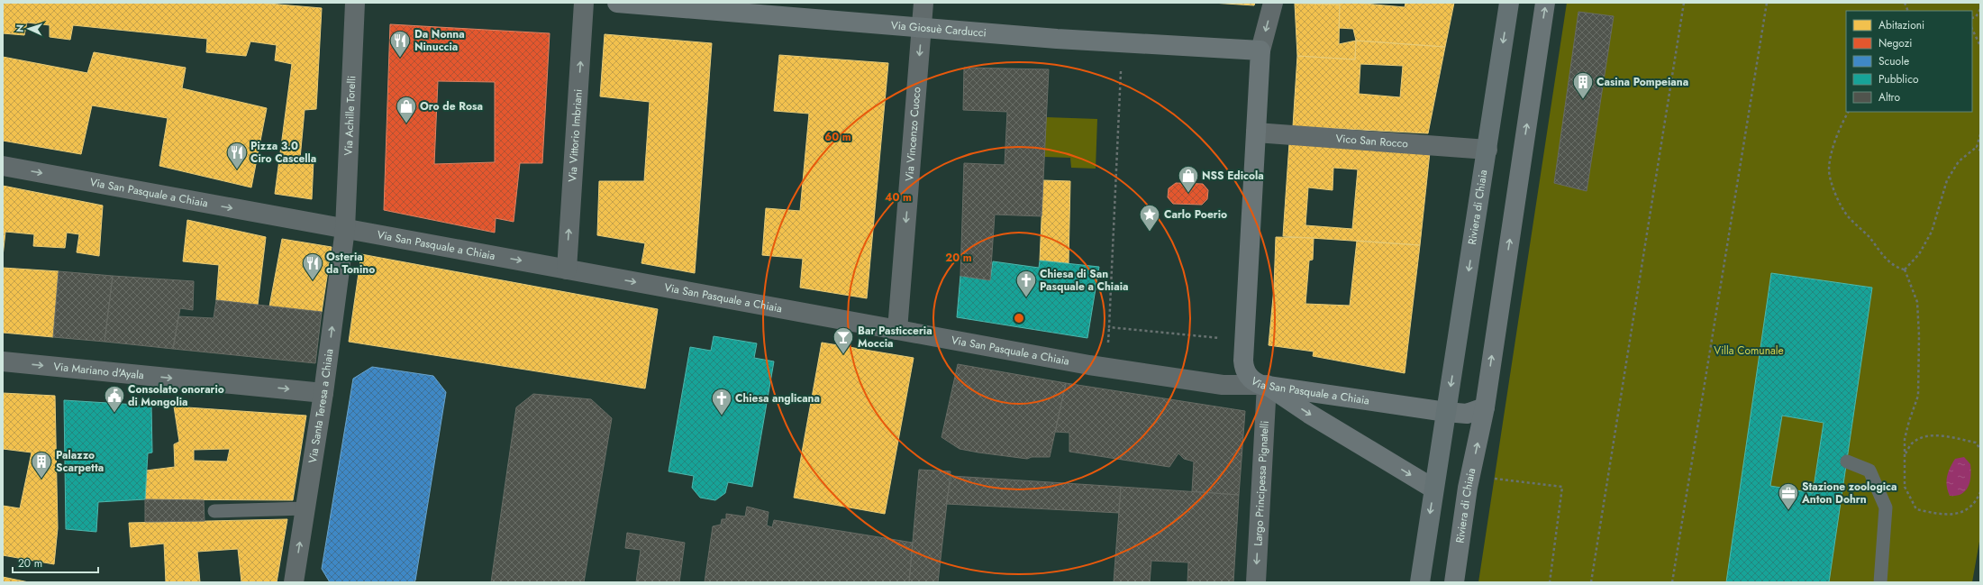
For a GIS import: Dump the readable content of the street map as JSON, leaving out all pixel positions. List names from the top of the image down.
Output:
{
  "streets": {
    "main road": ["Riviera di Chiaia"],
    "street": [
      "Via Giosuè Carducci",
      "Via Achille Torelli",
      "Via Vincenzo Cuoco",
      "Via Vittorio Imbriani",
      "Vico San Rocco",
      "Via San Pasquale a Chiaia",
      "Via Mariano d'Ayala",
      "Via Santa Teresa a Chiaia",
      "Largo Principessa Pignatelli"
    ]
  },
  "crossings": [
    ["Via Giosuè Carducci", "Via Vincenzo Cuoco"],
    ["Via Achille Torelli", "Via San Pasquale a Chiaia"],
    ["Via Achille Torelli", "Via Santa Teresa a Chiaia"],
    ["Via Vincenzo Cuoco", "Via San Pasquale a Chiaia"],
    ["Via Vittorio Imbriani", "Via San Pasquale a Chiaia"],
    ["Vico San Rocco", "Riviera di Chiaia"],
    ["Via San Pasquale a Chiaia", "Riviera di Chiaia"],
    ["Via San Pasquale a Chiaia", "Via Santa Teresa a Chiaia"],
    ["Via San Pasquale a Chiaia", "Largo Principessa Pignatelli"],
    ["Via Mariano d'Ayala", "Via Santa Teresa a Chiaia"]
  ],
  "one_way": [
    "Via Vincenzo Cuoco",
    "Via Vittorio Imbriani",
    "Via San Pasquale a Chiaia",
    "Via Mariano d'Ayala",
    "Via Santa Teresa a Chiaia",
    "Largo Principessa Pignatelli"
  ],
  "parks": ["Villa Comunale"],
  "places": {
    "restaurant": ["Da Nonna Ninuccia", "Pizza 3.0 Ciro Cascella", "Osteria da Tonino"],
    "building": ["Casina Pompeiana", "Palazzo Scarpetta"],
    "shop": ["Oro de Rosa", "NSS Edicola"],
    "place": ["Carlo Poerio"],
    "church": ["Chiesa di San Pasquale a Chiaia", "Chiesa anglicana"],
    "bar": ["Bar Pasticceria Moccia"],
    "public building": ["Consolato onorario di Mongolia"],
    "office": ["Stazione zoologica Anton Dohrn"]
  },
  "legend": [
    "Abitazioni",
    "Negozi",
    "Scuole",
    "Pubblico",
    "Altro"
  ],
  "scale_bar": "20 m",
  "north": "left",
  "rings": ["60 m", "40 m", "20 m"]
}
